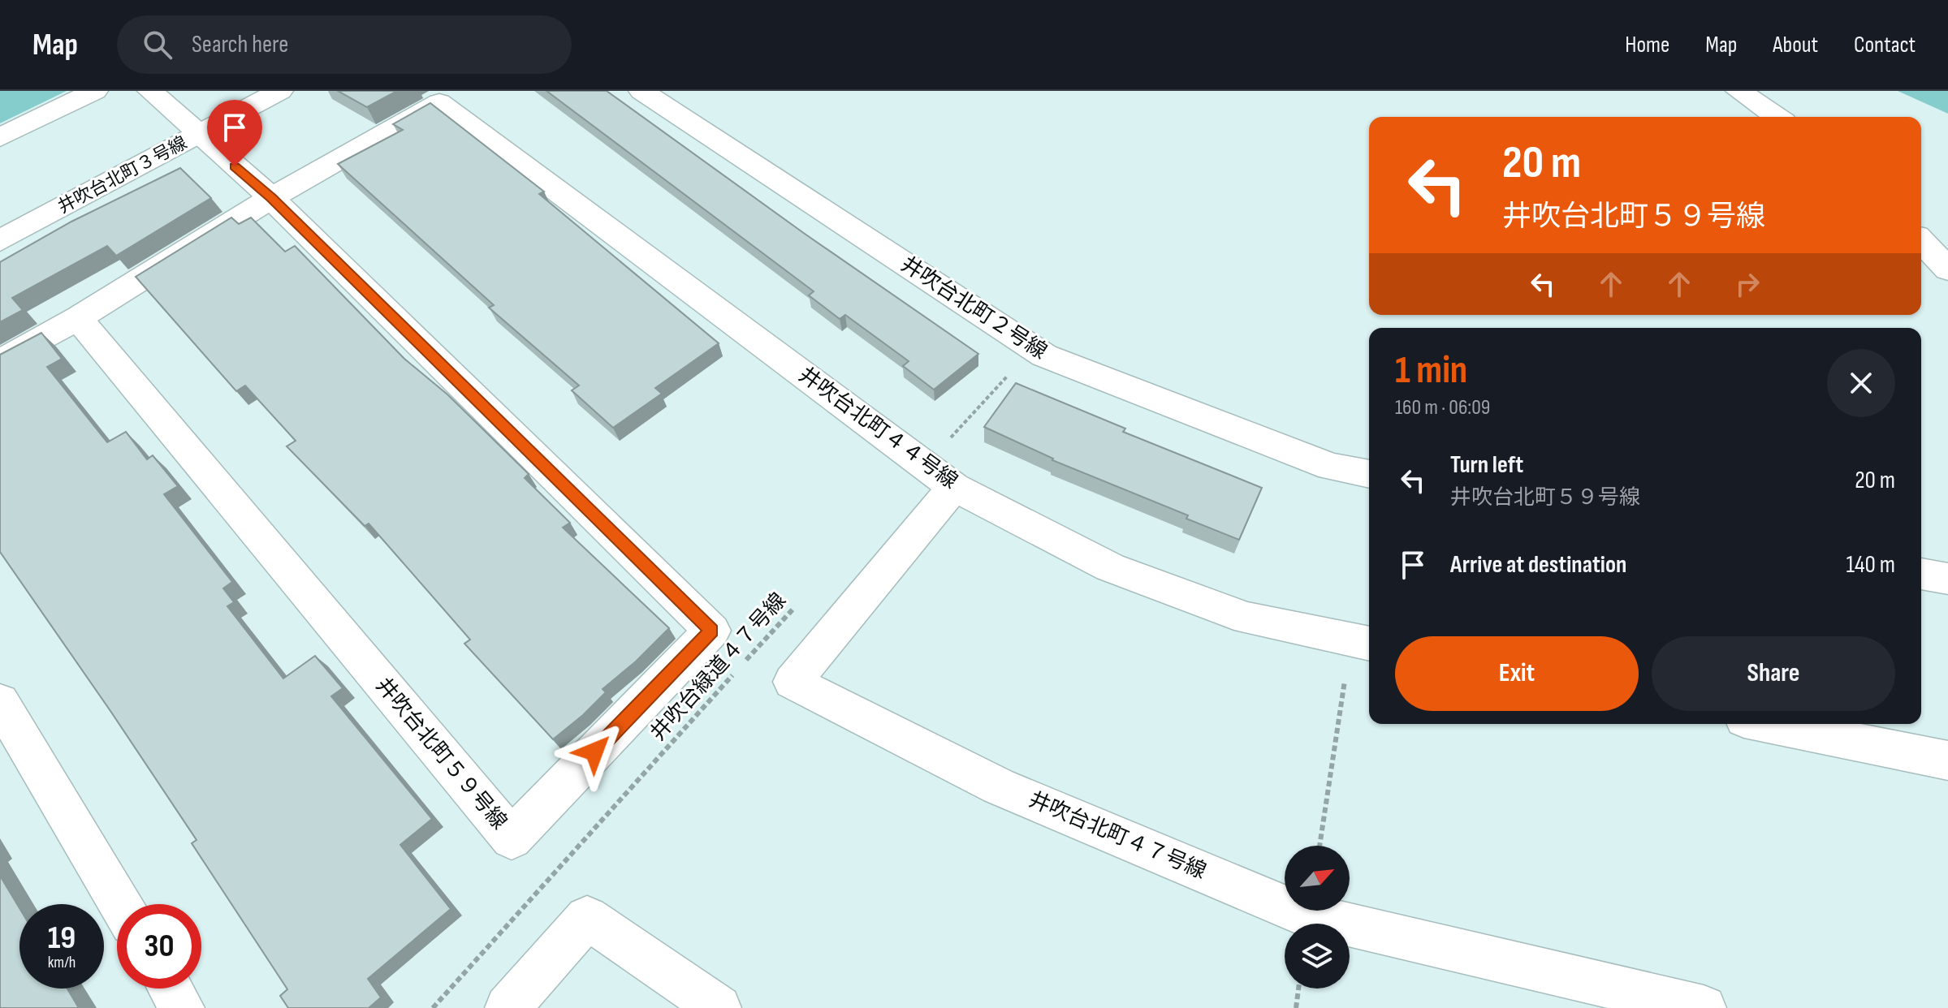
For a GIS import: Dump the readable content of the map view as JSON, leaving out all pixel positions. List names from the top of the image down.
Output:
{
  "streets": {
    "street": [
      "井吹台北町３号線",
      "井吹台北町２号線",
      "井吹台北町４４号線",
      "井吹台北町５９号線",
      "井吹台北町４７号線"
    ],
    "path": ["井吹台緑道４７号線"]
  },
  "crossings": [
    ["井吹台北町３号線", "井吹台北町５９号線"],
    ["井吹台北町４４号線", "井吹台北町５９号線"],
    ["井吹台北町４４号線", "井吹台北町４７号線"]
  ],
  "north": "top right",
  "page": {
    "header": "Map",
    "search": "Search here",
    "nav": [
      "Home",
      "Map",
      "About",
      "Contact"
    ],
    "turn": ["20 m", "井吹台北町５９号線"],
    "heading": ["1 min", "160 m · 06:09"],
    "list": [
      {
        "name": "Turn left",
        "note": "井吹台北町５９号線",
        "value": "20 m"
      },
      {
        "name": "Arrive at destination",
        "value": "140 m"
      }
    ],
    "buttons": ["Exit", "Share"],
    "speed": "19 km/h",
    "limit": "30"
  }
}
